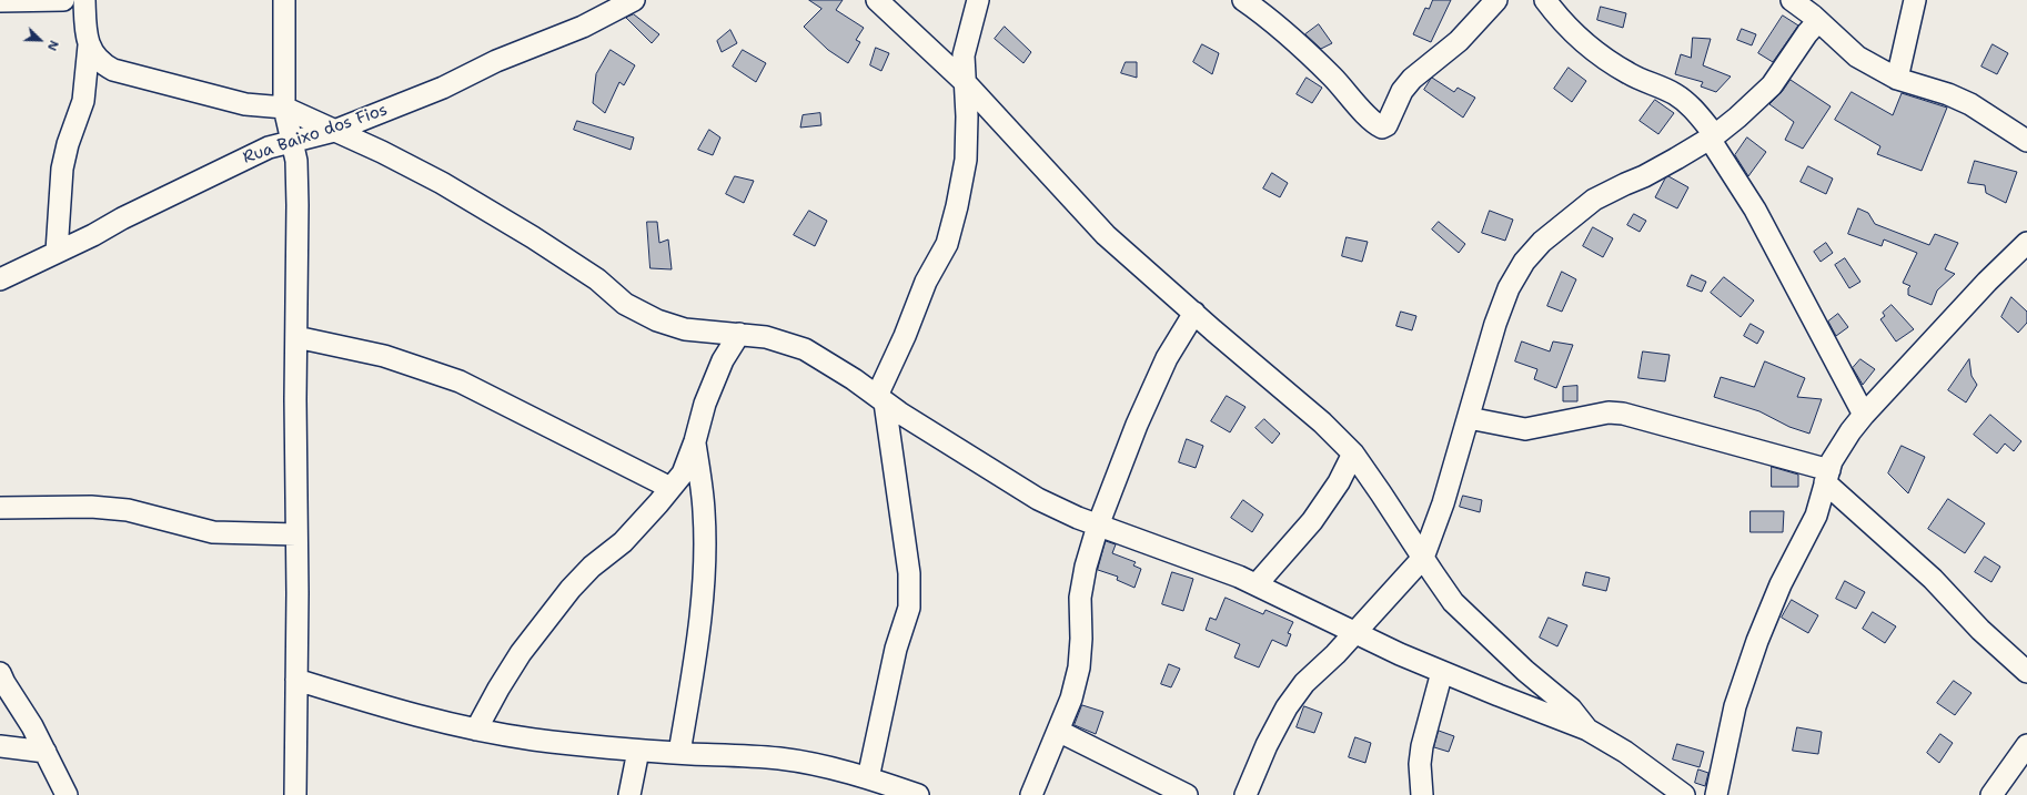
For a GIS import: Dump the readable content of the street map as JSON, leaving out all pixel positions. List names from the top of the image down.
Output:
{
  "streets": {
    "street": ["Rua Baixo dos Fios"]
  },
  "north": "bottom right"
}
